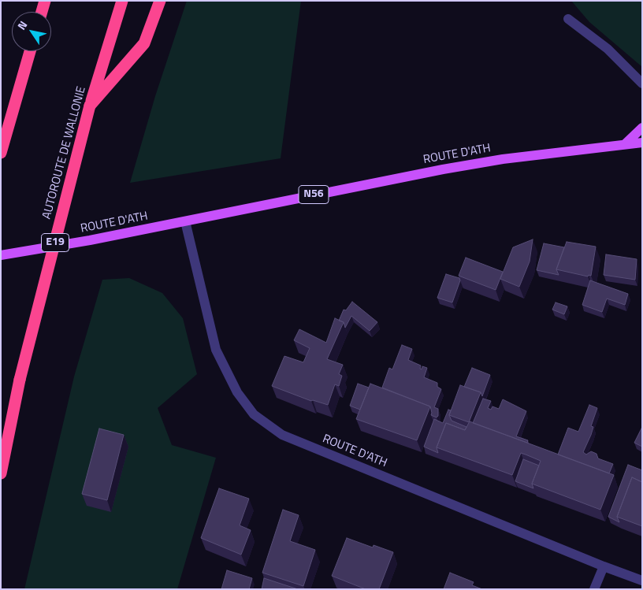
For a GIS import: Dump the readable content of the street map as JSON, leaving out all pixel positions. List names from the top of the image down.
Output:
{
  "streets": {
    "highway": ["AUTOROUTE DE WALLONIE", "E19"],
    "main road": ["ROUTE D'ATH", "N56"]
  },
  "north": "top left"
}
